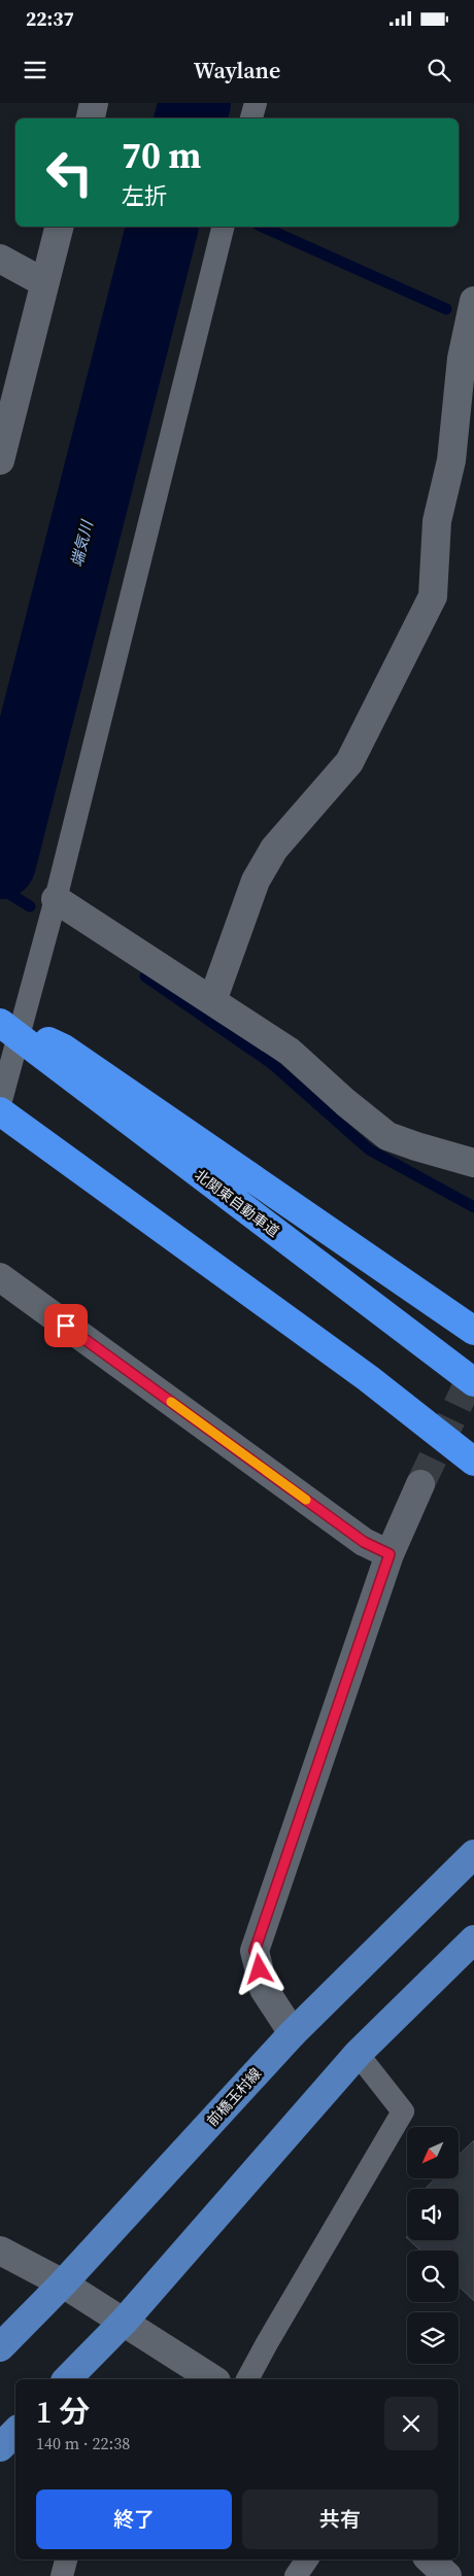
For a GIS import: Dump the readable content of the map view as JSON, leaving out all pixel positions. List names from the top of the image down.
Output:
{
  "streets": {
    "highway": ["北関東自動車道"],
    "main road": ["前橋玉村線"]
  },
  "water": ["端気川"],
  "north": "bottom left",
  "page": {
    "status": "22:37",
    "header": "Waylane",
    "turn": ["70 m", "左折"],
    "heading": ["1 分", "140 m · 22:38"],
    "buttons": ["終了", "共有"]
  }
}
